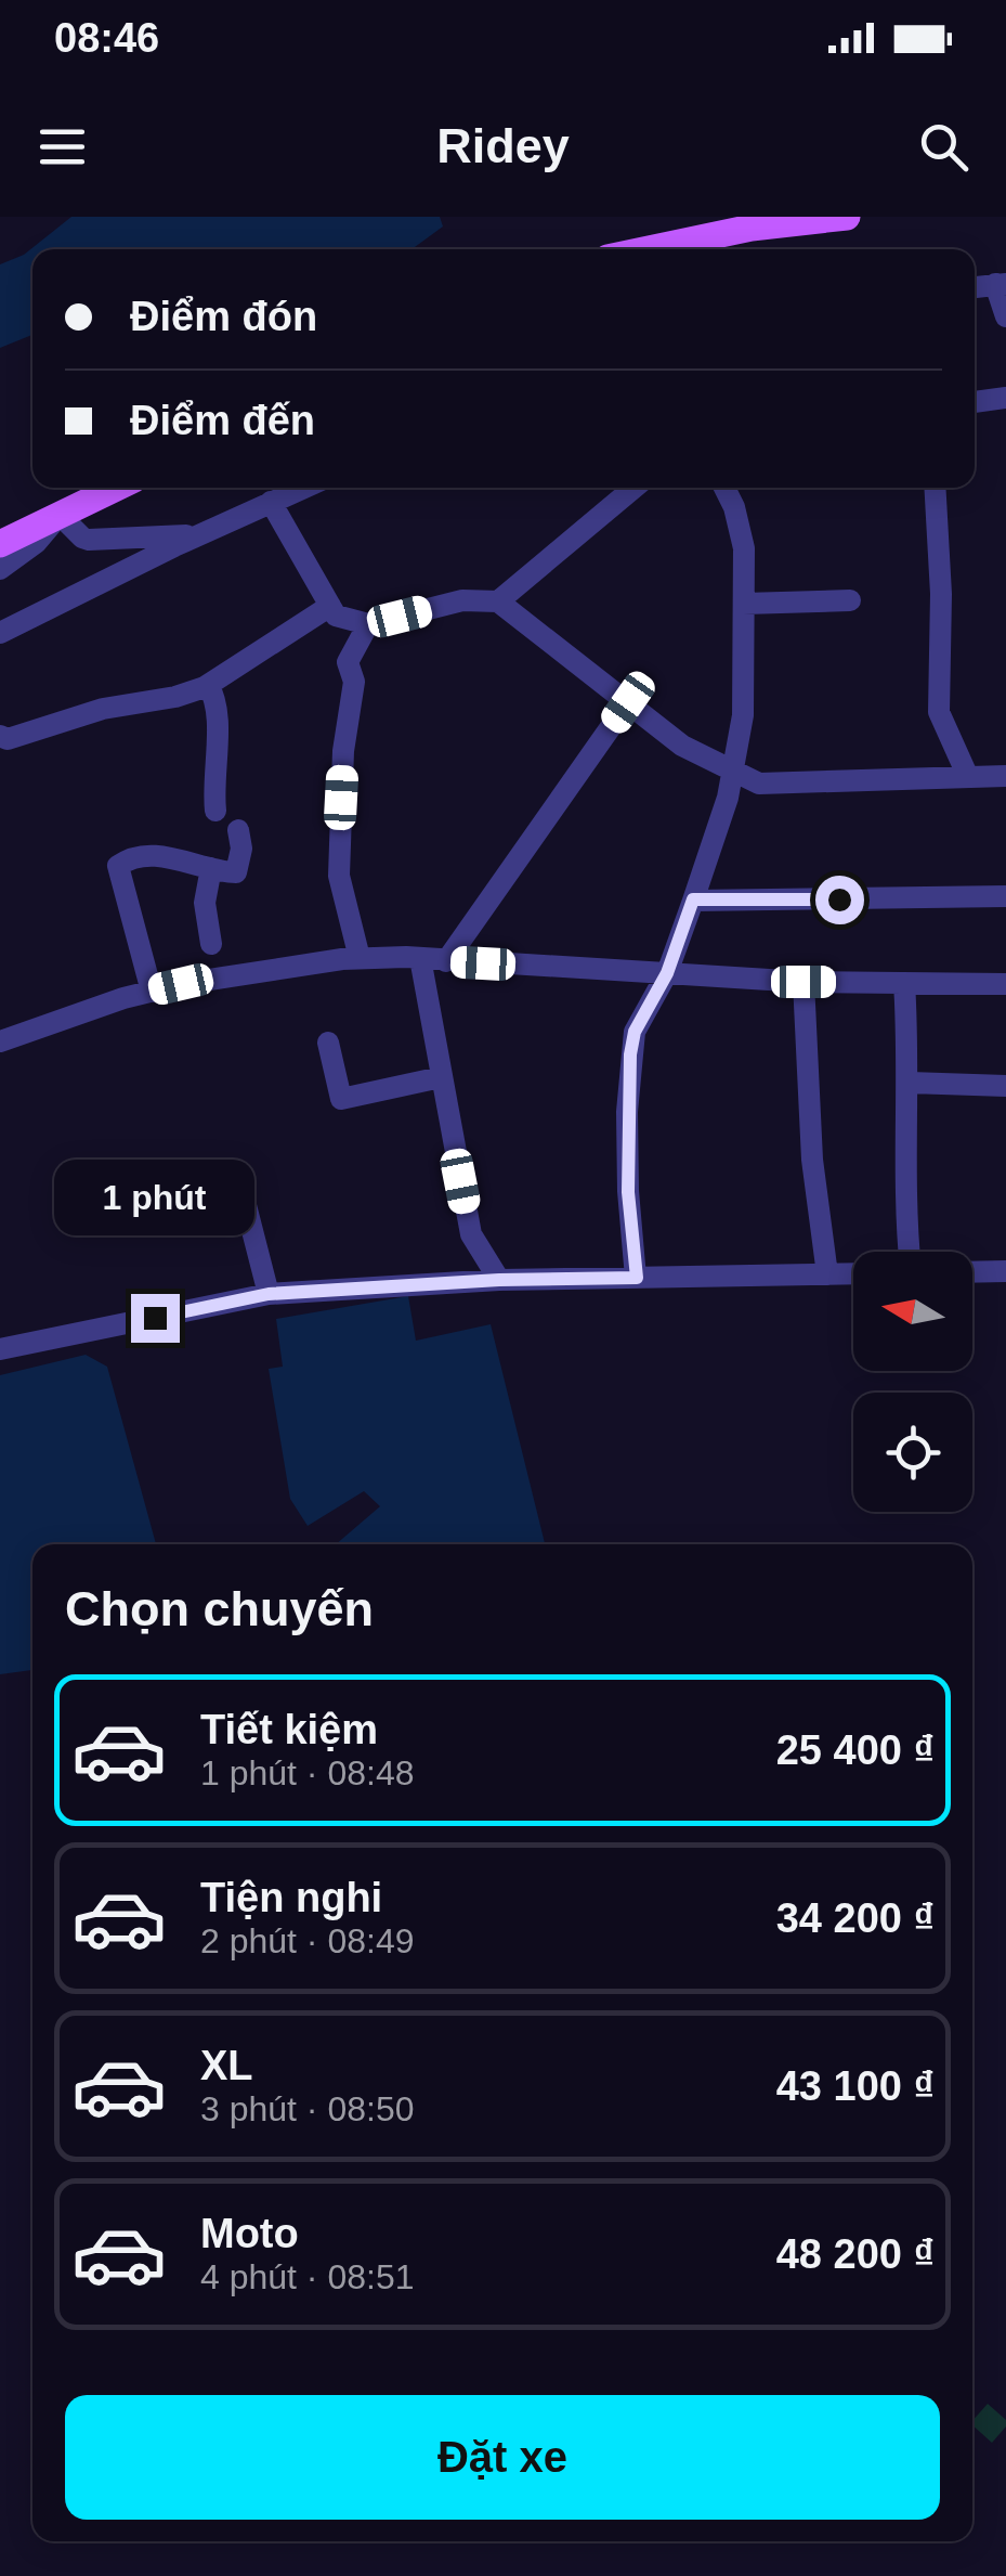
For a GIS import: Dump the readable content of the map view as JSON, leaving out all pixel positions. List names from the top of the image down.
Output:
{
  "north": "left",
  "page": {
    "status": "08:46",
    "header": "Ridey",
    "banner": ["Điểm đón", "Điểm đến"],
    "bubble": "1 phút",
    "heading": "Chọn chuyến",
    "list": [
      {
        "name": "Tiết kiệm",
        "note": "1 phút · 08:48",
        "value": "25 400 ₫"
      },
      {
        "name": "Tiện nghi",
        "note": "2 phút · 08:49",
        "value": "34 200 ₫"
      },
      {
        "name": "XL",
        "note": "3 phút · 08:50",
        "value": "43 100 ₫"
      },
      {
        "name": "Moto",
        "note": "4 phút · 08:51",
        "value": "48 200 ₫"
      }
    ],
    "buttons": "Đặt xe"
  }
}
